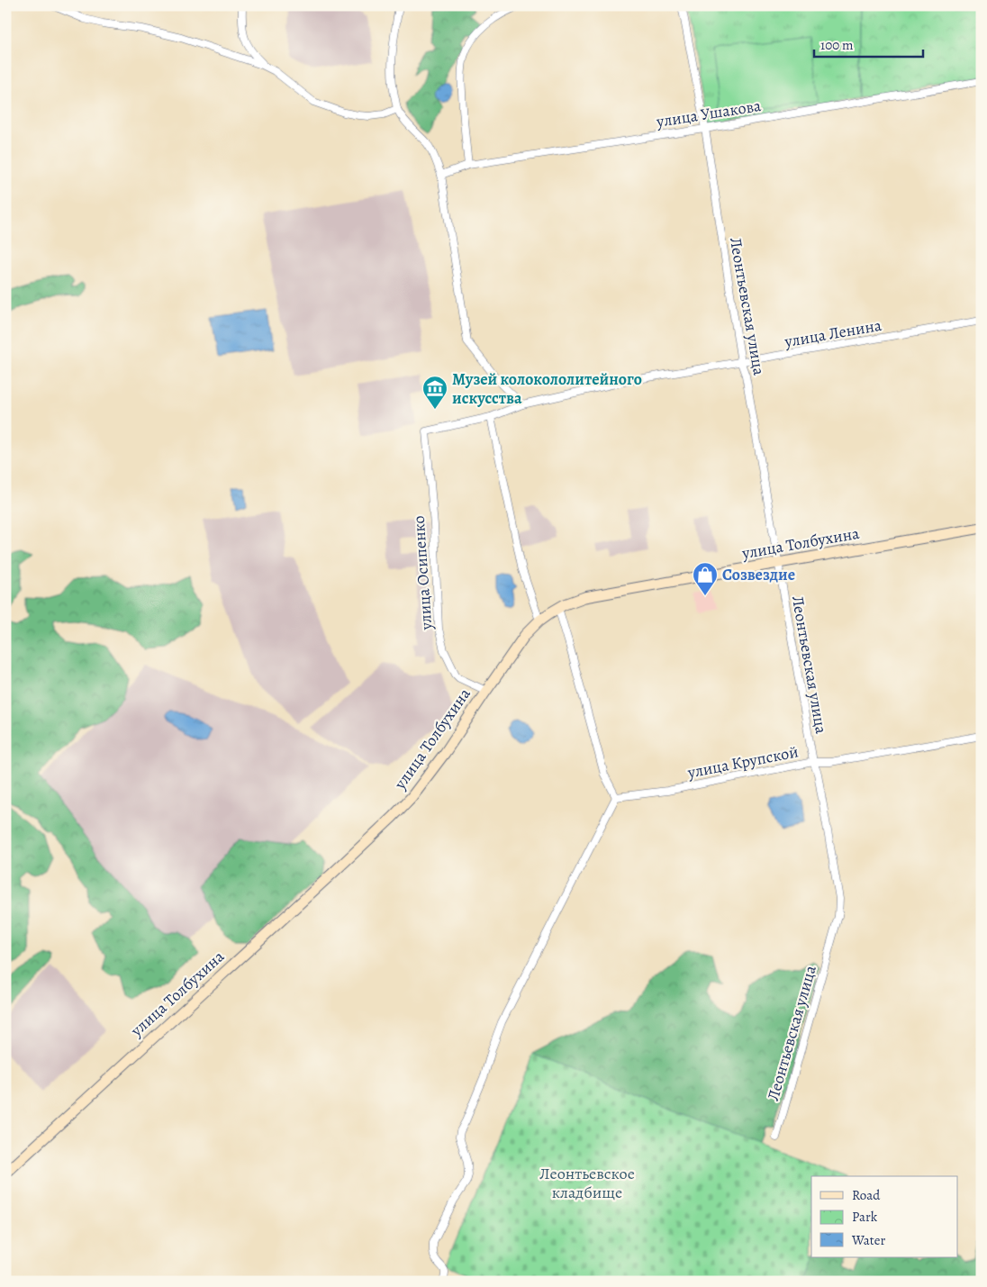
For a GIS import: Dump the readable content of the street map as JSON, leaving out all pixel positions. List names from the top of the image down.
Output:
{
  "streets": {
    "main road": ["улица Толбухина"],
    "street": [
      "улица Ушакова",
      "Леонтьевская улица",
      "улица Ленина",
      "улица Осипенко",
      "улица Крупской"
    ]
  },
  "crossings": [
    ["улица Ушакова", "Леонтьевская улица"],
    ["Леонтьевская улица", "улица Ленина"],
    ["Леонтьевская улица", "улица Толбухина"],
    ["Леонтьевская улица", "улица Крупской"],
    ["улица Ленина", "улица Осипенко"],
    ["улица Толбухина", "улица Осипенко"]
  ],
  "parks": ["Леонтьевское кладбище"],
  "places": {
    "museum": ["Музей колокололитейного искусства"],
    "shop": ["Созвездие"]
  },
  "legend": ["Road", "Park", "Water"],
  "scale_bar": "100 m"
}
